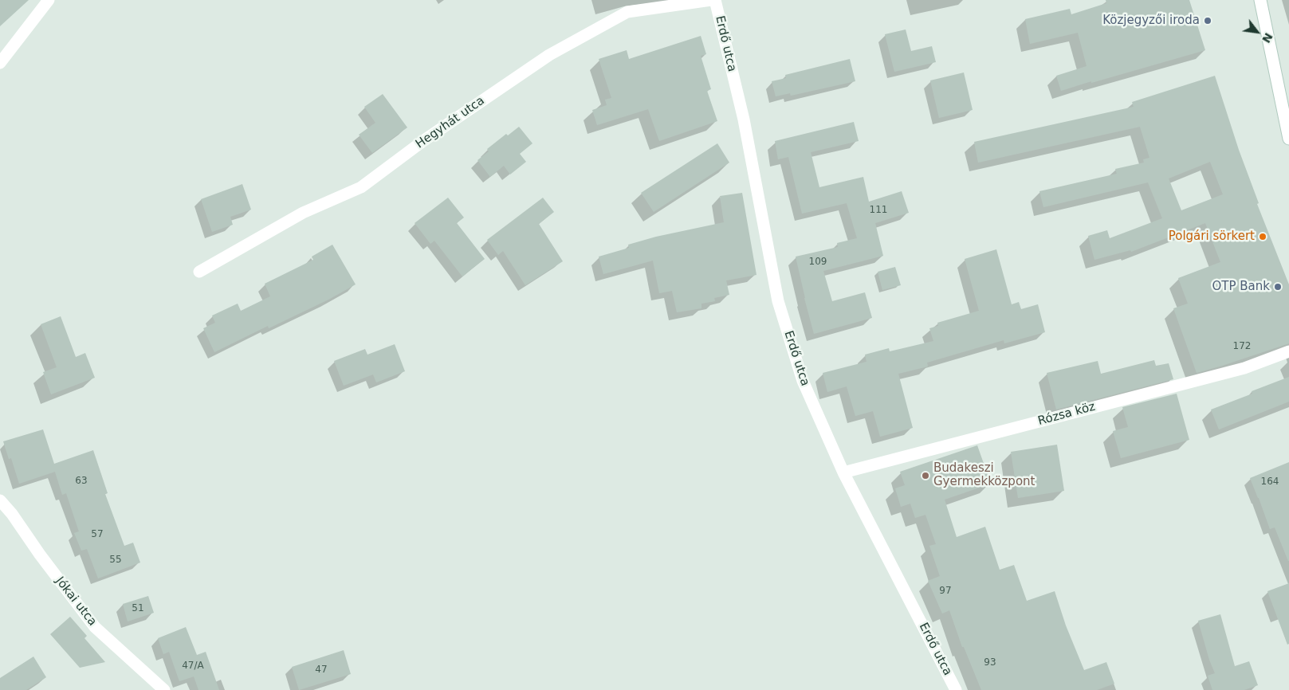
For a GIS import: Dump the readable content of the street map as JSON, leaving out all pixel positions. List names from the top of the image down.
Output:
{
  "streets": {
    "street": [
      "Erdő utca",
      "Hegyhát utca",
      "Rózsa köz",
      "Jókai utca"
    ]
  },
  "crossings": [
    ["Erdő utca", "Rózsa köz"]
  ],
  "places": [
    "Közjegyzői iroda",
    "Polgári sörkert",
    "OTP Bank",
    "Budakeszi Gyermekközpont"
  ],
  "house_numbers": [
    "111",
    "109",
    "172",
    "63",
    "164",
    "57",
    "55",
    "97",
    "51",
    "93",
    "47/A",
    "47"
  ],
  "north": "bottom right"
}
